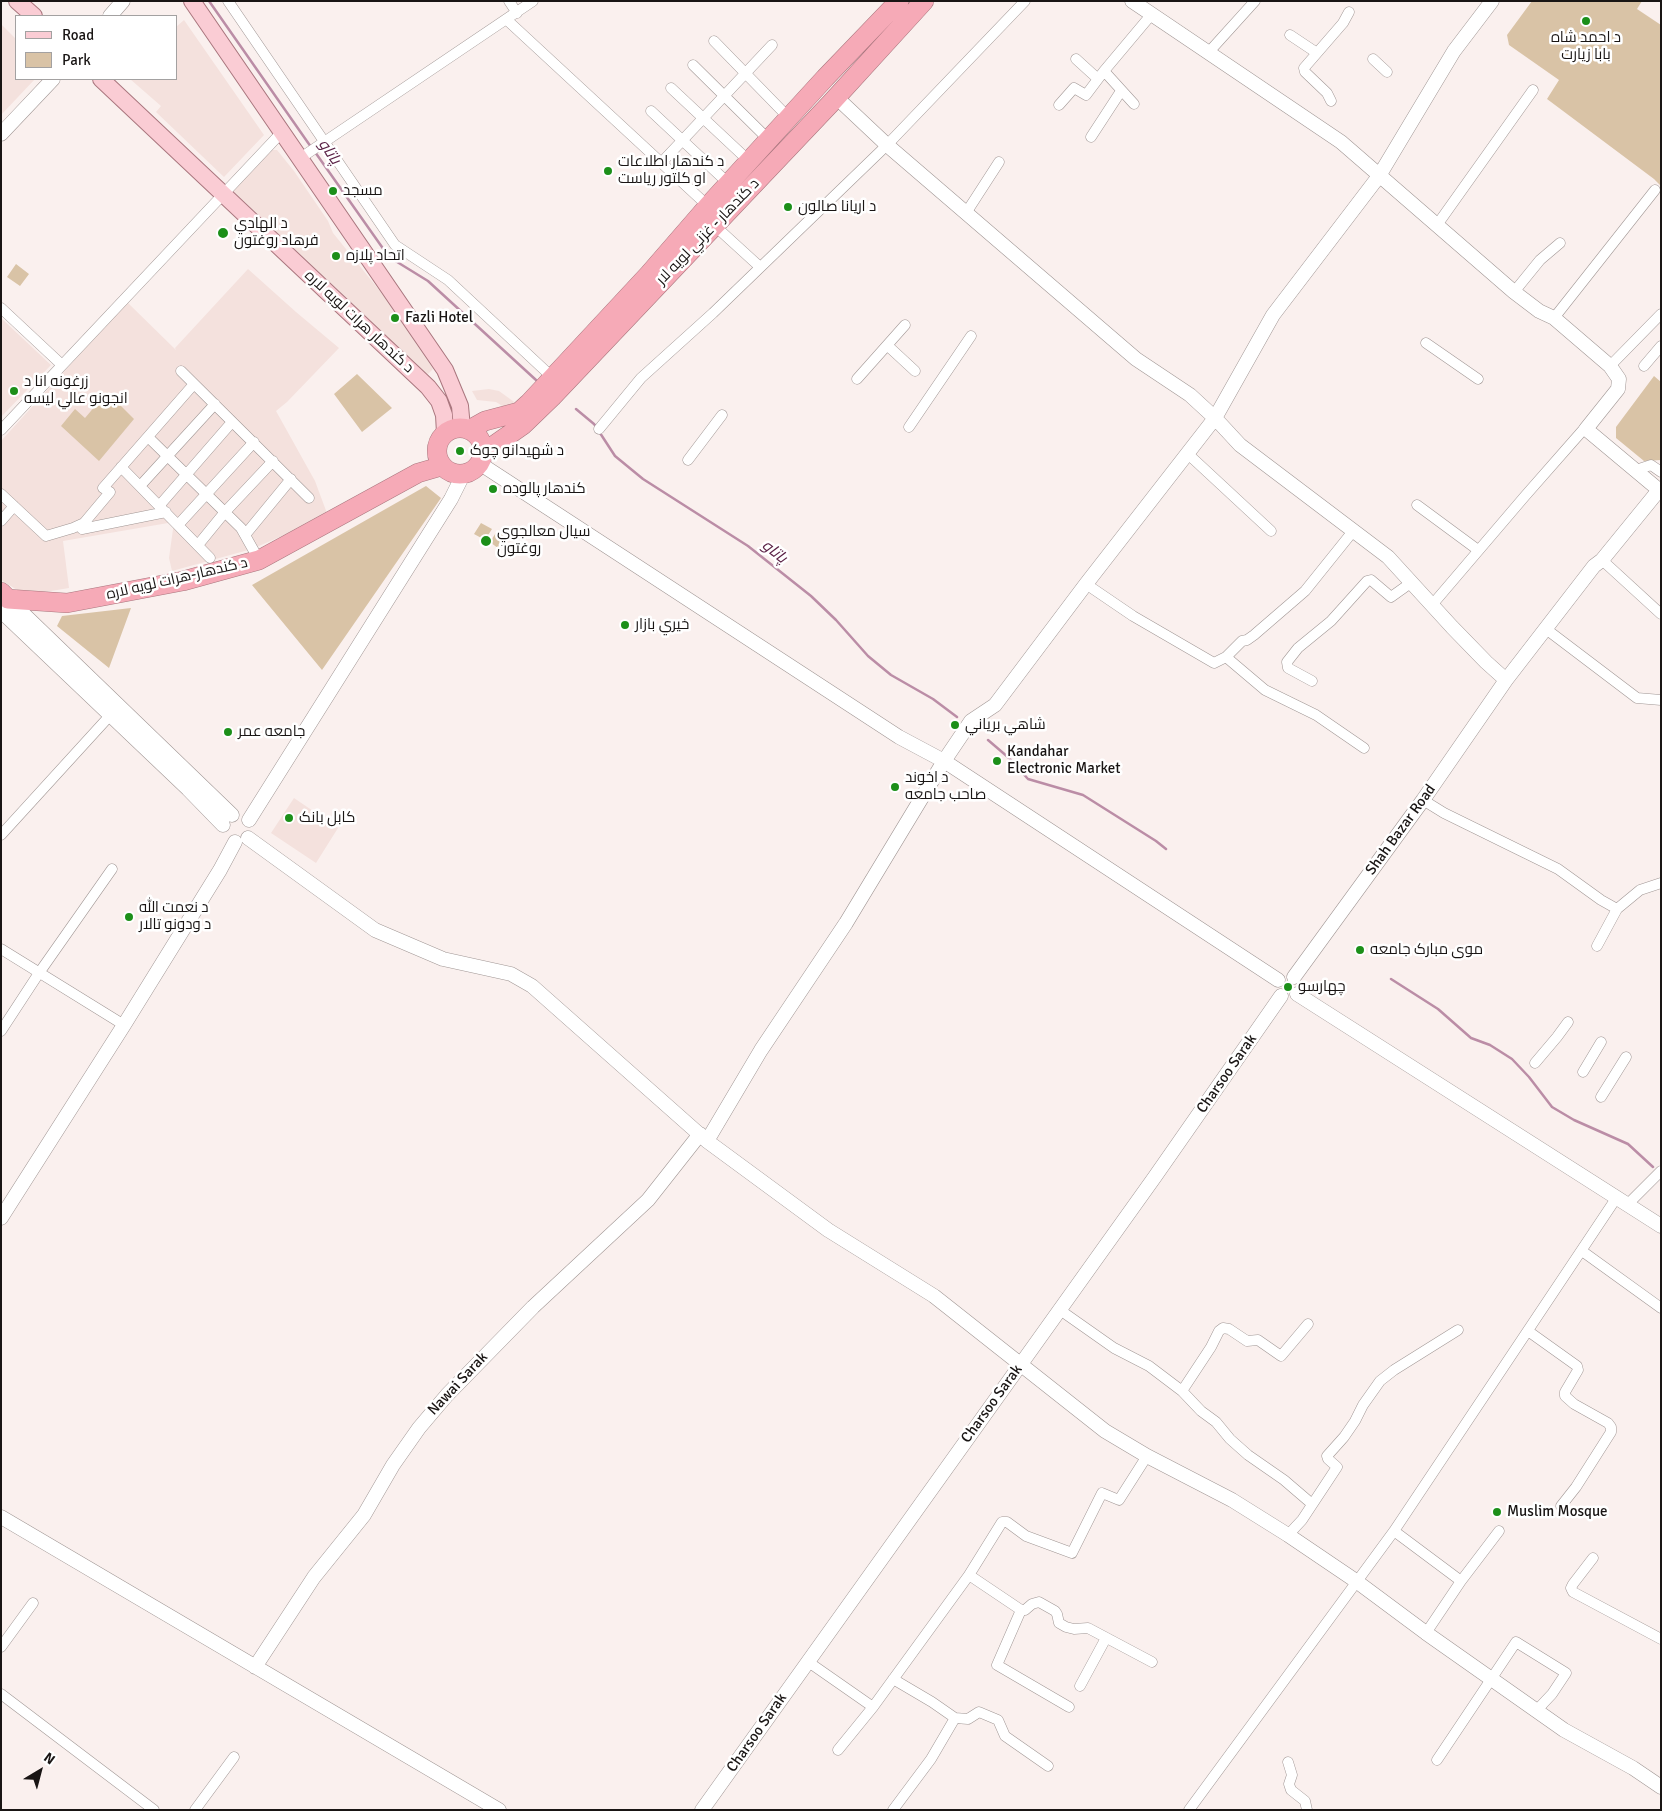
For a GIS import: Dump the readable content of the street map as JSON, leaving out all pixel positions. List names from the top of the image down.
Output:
{
  "streets": {
    "highway": ["د کندهار - غزني لويه لار", "د کندهار-هرات لويه لاره"],
    "main road": ["د کندهار هرات لویه لاره"],
    "street": ["Shah Bazar Road", "Charsoo Sarak", "Nawai Sarak"]
  },
  "crossings": [
    ["د کندهار - غزني لويه لار", "د کندهار هرات لویه لاره"],
    ["د کندهار - غزني لويه لار", "د کندهار-هرات لويه لاره"],
    ["د کندهار هرات لویه لاره", "د کندهار-هرات لويه لاره"],
    ["Shah Bazar Road", "Charsoo Sarak"]
  ],
  "water": ["پاتاو"],
  "places": [
    "د احمد شاه بابا زيارت",
    "د کندهار اطلاعات او کلتور رياست",
    "مسجد",
    "د اریانا صالون",
    "د الهادي فرهاد روغتون",
    "اتحاد پلازه",
    "Fazli Hotel",
    "زرغونه انا د انجونو عالي لیسه",
    "د شهيدانو چوک",
    "کندهار پالوده",
    "سيال معالجوي روغتون",
    "خیري بازار",
    "شاهي برياني",
    "جامعه عمر",
    "Kandahar Electronic Market",
    "د اخوند صاحب جامعه",
    "کابل بانک",
    "د نعمت الله د ودونو تالار",
    "موی مبارک جامعه",
    "چهارسو",
    "Muslim Mosque"
  ],
  "legend": ["Road", "Park"],
  "north": "top right"
}
